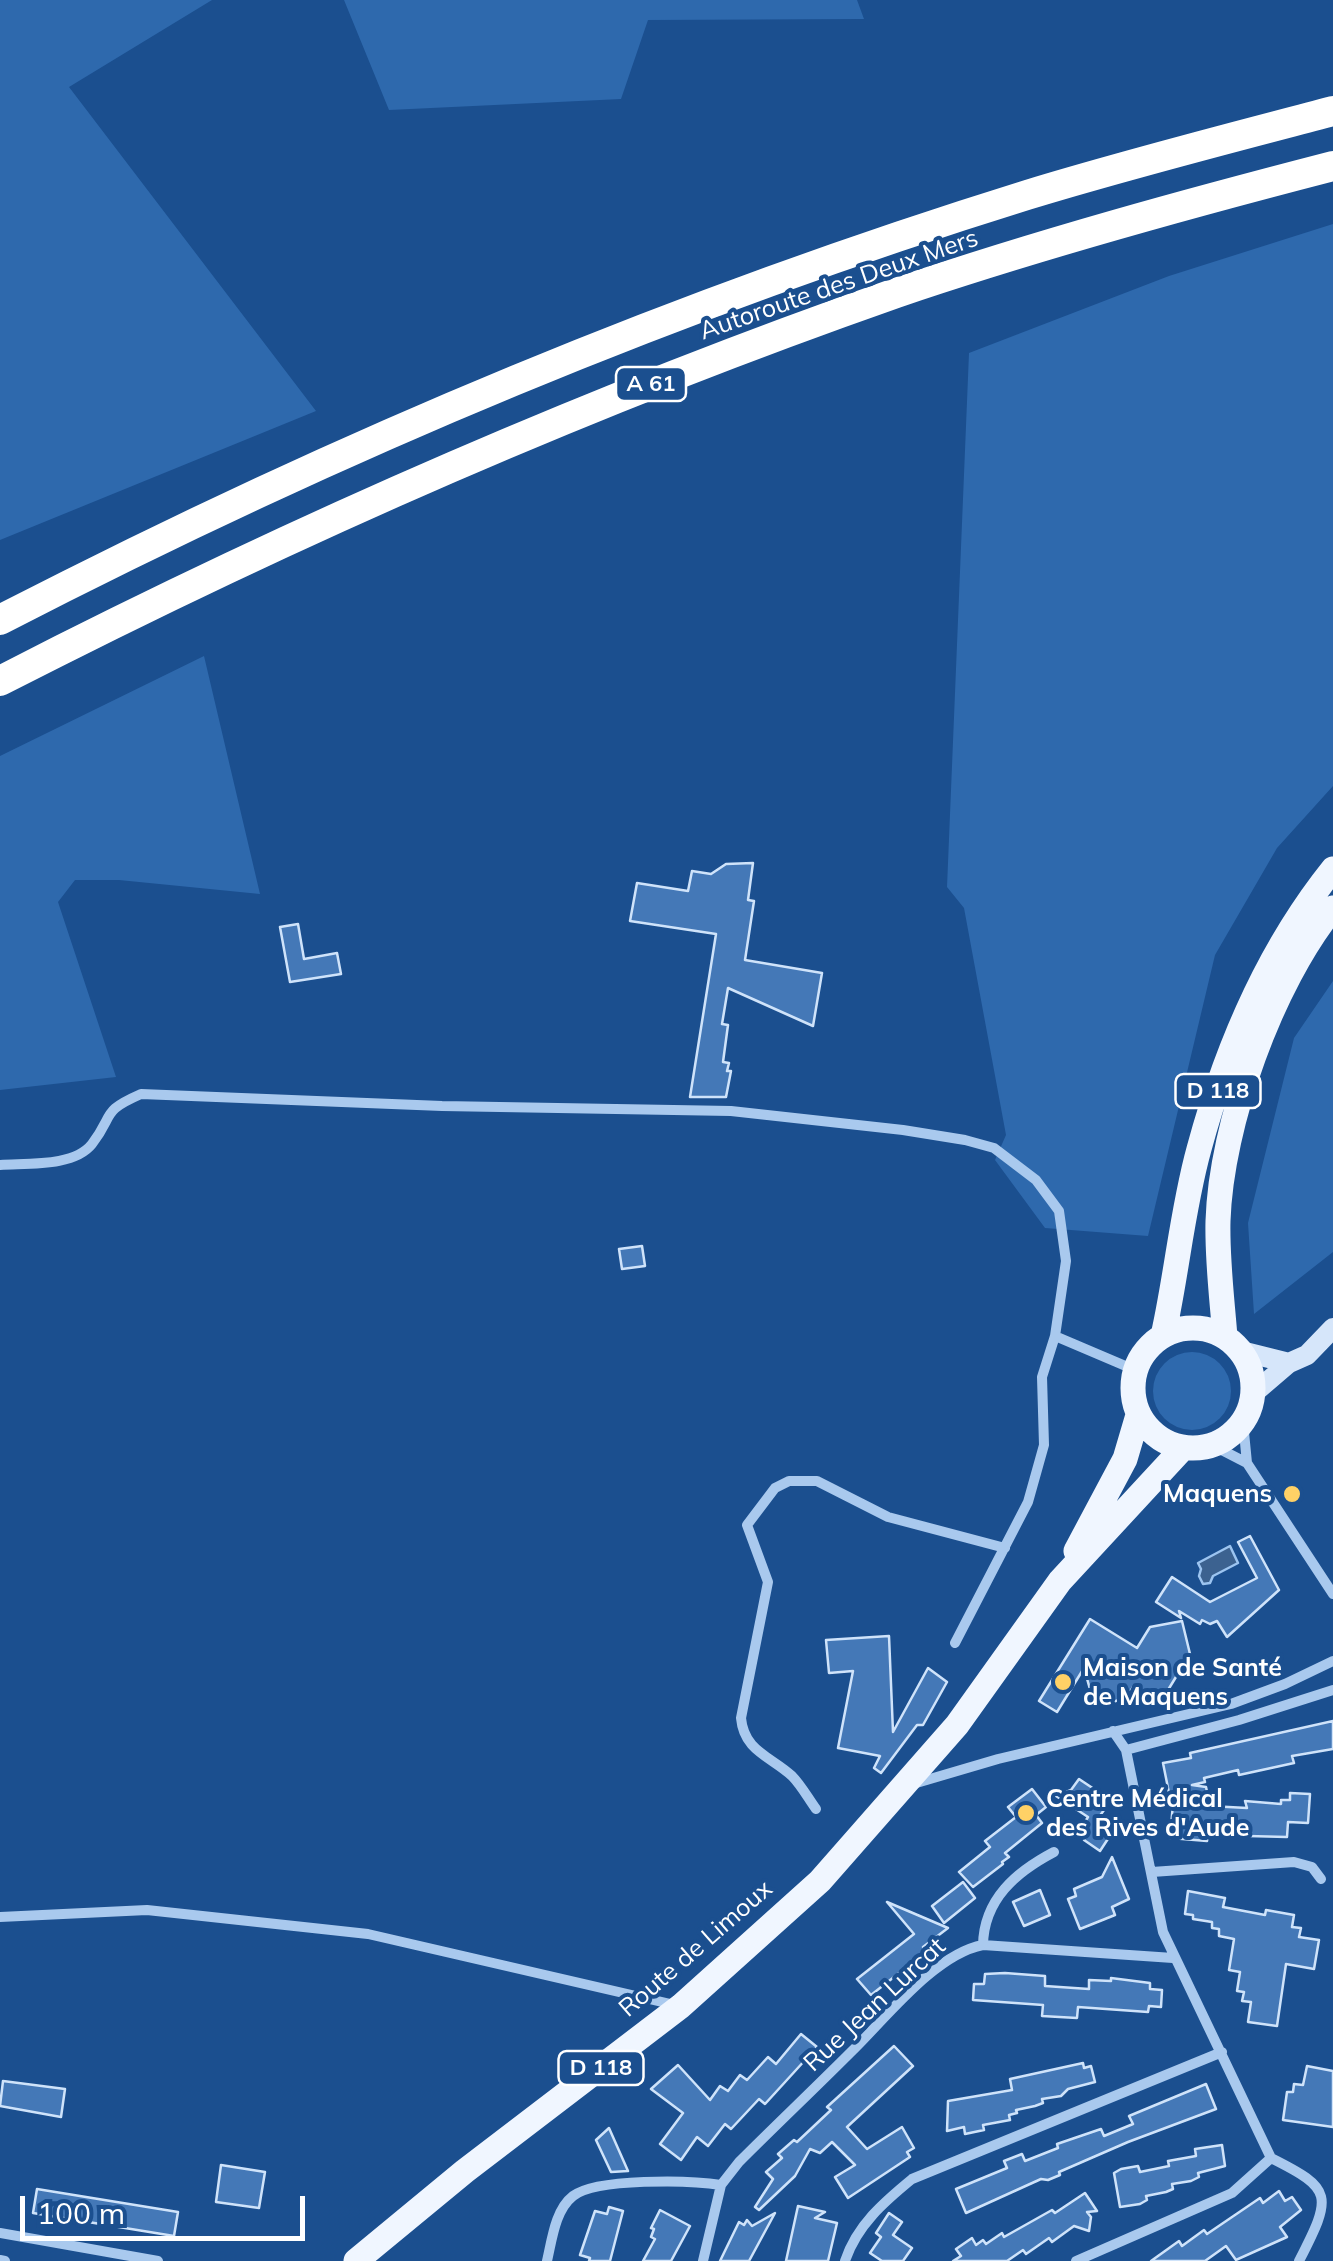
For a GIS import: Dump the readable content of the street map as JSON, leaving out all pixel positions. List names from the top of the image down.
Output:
{
  "streets": {
    "highway": ["Autoroute des Deux Mers", "A 61"],
    "main road": ["D 118", "Route de Limoux"],
    "street": ["Rue Jean Lurcat"]
  },
  "crossings": [
    ["D 118", "Route de Limoux"]
  ],
  "places": ["Maquens", "Maison de Santé de Maquens", "Centre Médical des Rives d'Aude"],
  "scale_bar": "100 m"
}
